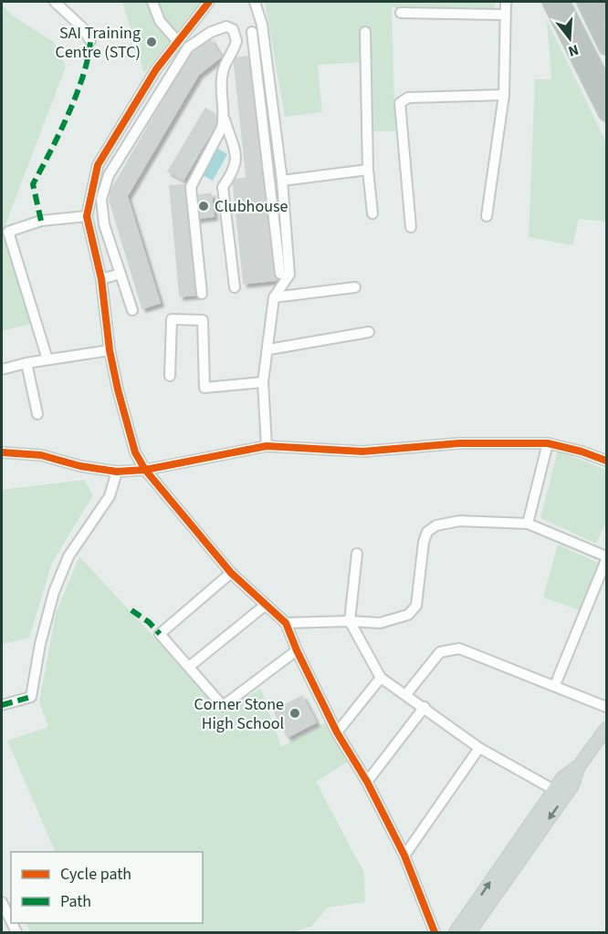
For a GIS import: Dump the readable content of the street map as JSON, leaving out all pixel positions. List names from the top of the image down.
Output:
{
  "places": ["SAI Training Centre (STC)", "Clubhouse", "Corner Stone High School"],
  "legend": ["Cycle path", "Path"],
  "north": "bottom"
}
